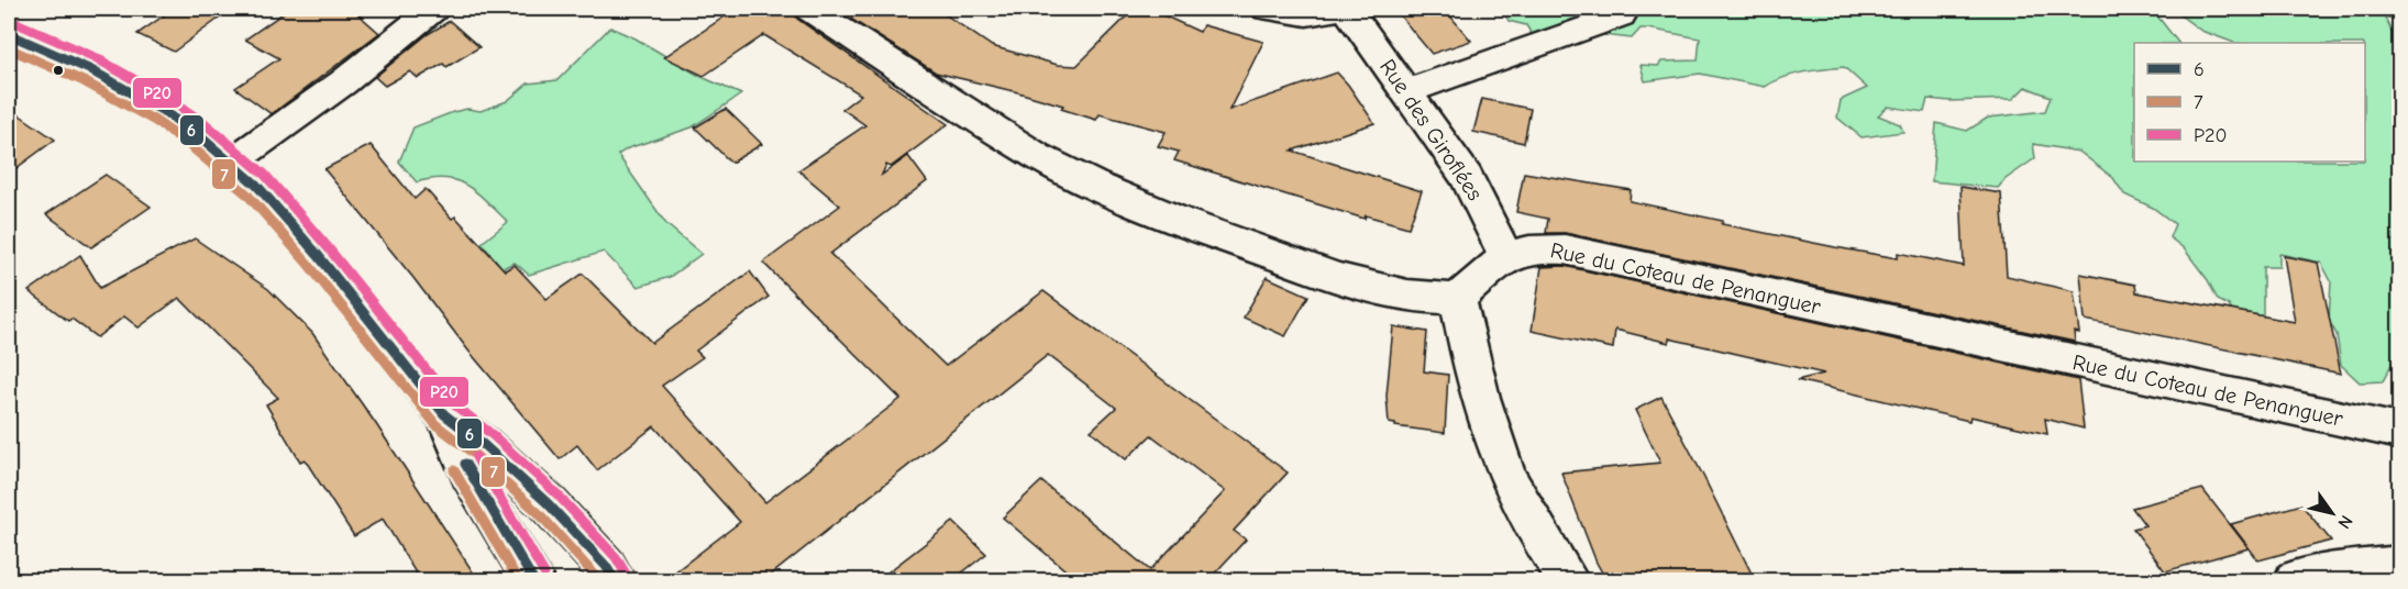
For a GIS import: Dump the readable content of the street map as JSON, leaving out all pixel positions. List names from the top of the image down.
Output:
{
  "streets": {
    "street": ["Rue des Giroflées", "Rue du Coteau de Penanguer"]
  },
  "crossings": [
    ["Rue des Giroflées", "Rue du Coteau de Penanguer"]
  ],
  "lines": ["transit line P20", "transit line 6", "transit line 7"],
  "legend": ["6", "7", "P20"],
  "north": "bottom right"
}
